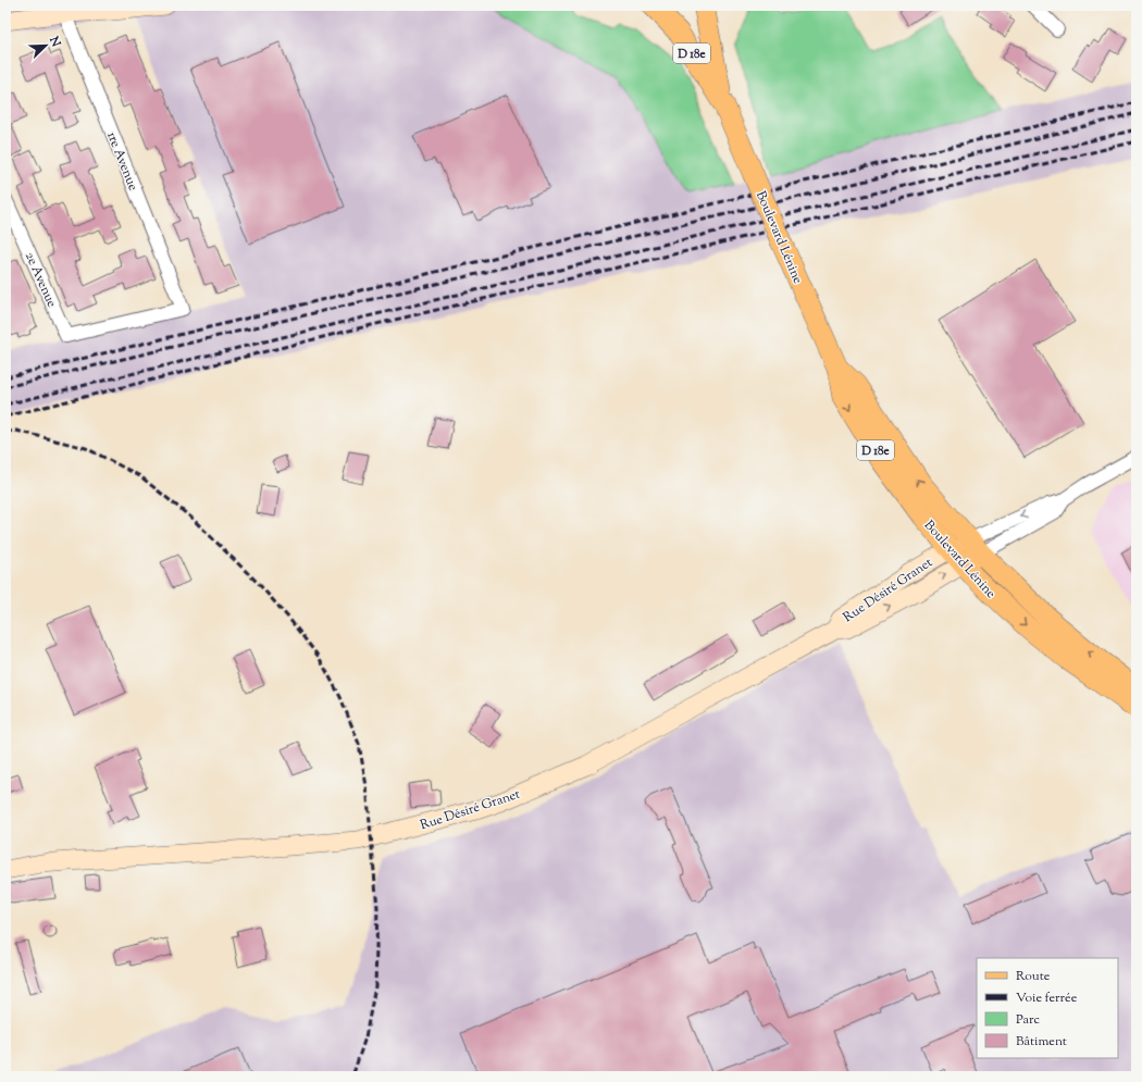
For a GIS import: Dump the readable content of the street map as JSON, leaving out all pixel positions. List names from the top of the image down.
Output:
{
  "streets": {
    "main road": ["D 18e", "Boulevard Lénine"],
    "street": ["1re Avenue", "2e Avenue", "Rue Désiré Granet"]
  },
  "crossings": [
    ["1re Avenue", "2e Avenue"],
    ["Boulevard Lénine", "Rue Désiré Granet"]
  ],
  "legend": [
    "Route",
    "Voie ferrée",
    "Parc",
    "Bâtiment"
  ],
  "north": "top right"
}
